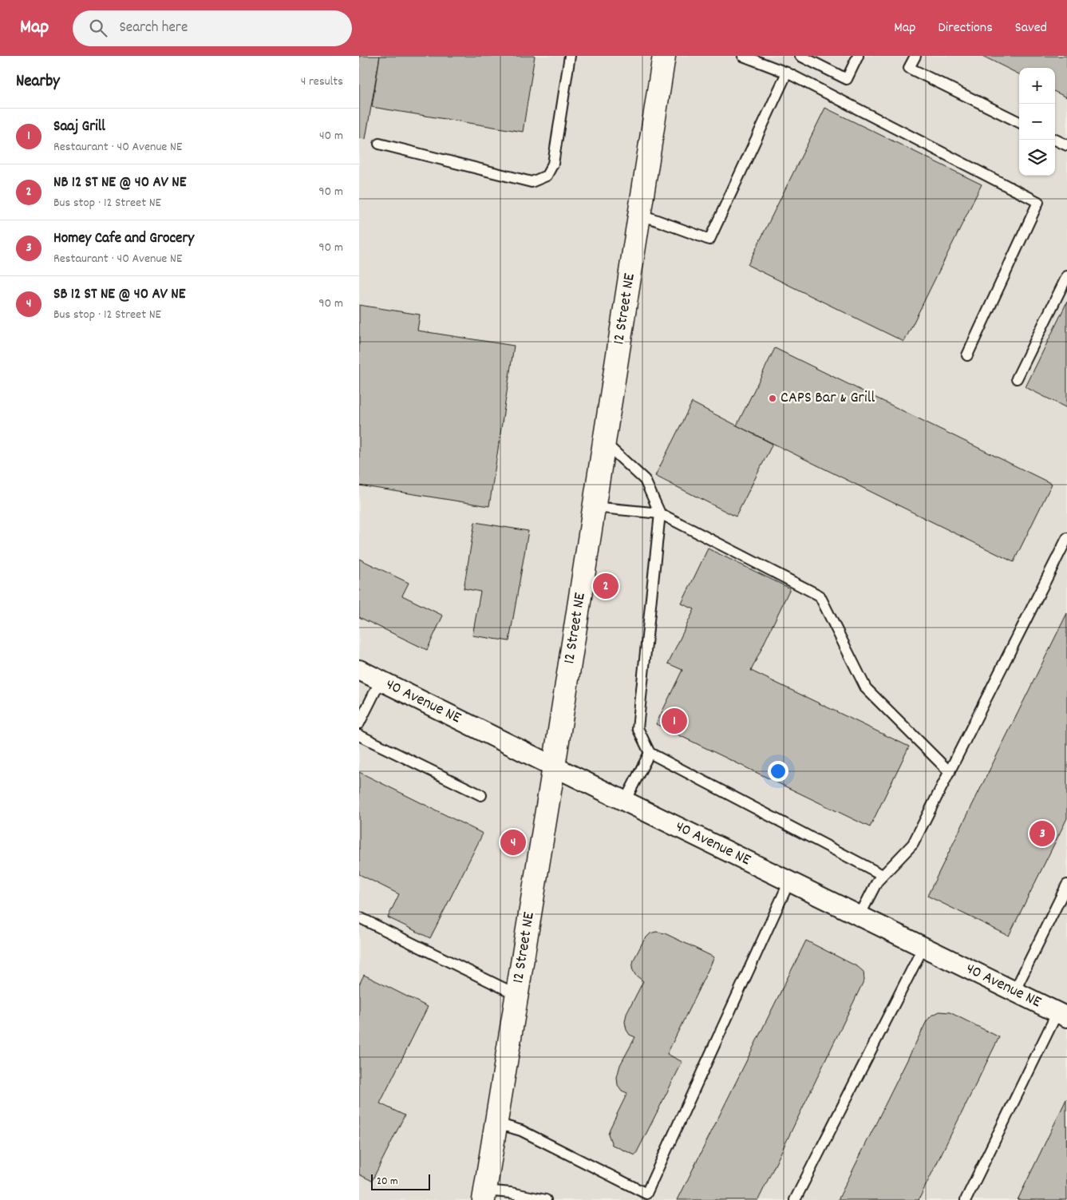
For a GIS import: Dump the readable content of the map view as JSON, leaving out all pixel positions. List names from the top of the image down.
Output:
{
  "streets": {
    "street": ["12 Street NE", "40 Avenue NE"]
  },
  "crossings": [
    ["12 Street NE", "40 Avenue NE"]
  ],
  "places": ["CAPS Bar & Grill"],
  "scale_bar": "20 m",
  "page": {
    "header": "Map",
    "search": "Search here",
    "nav": ["Map", "Directions", "Saved"],
    "heading": ["Nearby", "4 results"],
    "map_buttons": ["+", "−"],
    "list": [
      {
        "mark": "1",
        "name": "Saaj Grill",
        "note": "Restaurant · 40 Avenue NE",
        "value": "40 m"
      },
      {
        "mark": "2",
        "name": "NB 12 ST NE @ 40 AV NE",
        "note": "Bus stop · 12 Street NE",
        "value": "90 m"
      },
      {
        "mark": "3",
        "name": "Homey Cafe and Grocery",
        "note": "Restaurant · 40 Avenue NE",
        "value": "90 m"
      },
      {
        "mark": "4",
        "name": "SB 12 ST NE @ 40 AV NE",
        "note": "Bus stop · 12 Street NE",
        "value": "90 m"
      }
    ],
    "pins": [
      "2",
      "1",
      "3",
      "4"
    ],
    "scale": "20 m"
  }
}
